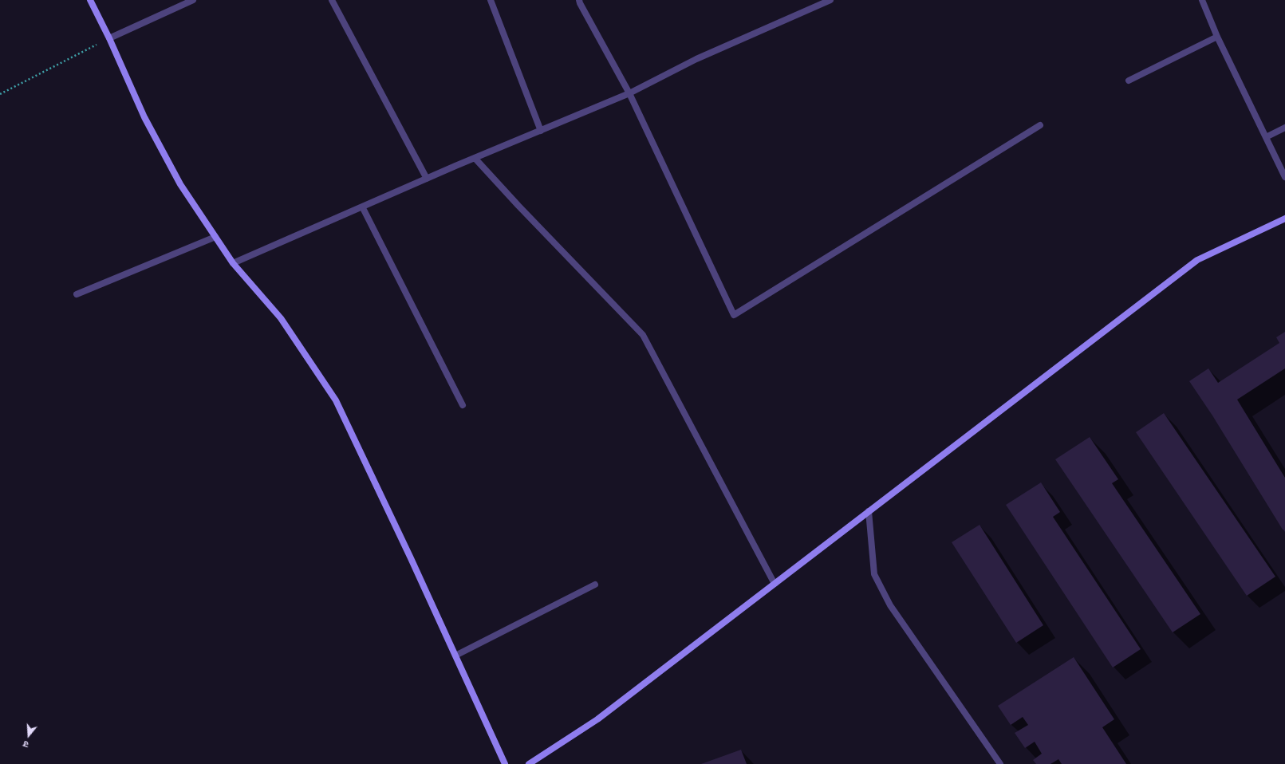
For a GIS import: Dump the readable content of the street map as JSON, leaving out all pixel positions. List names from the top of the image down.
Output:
{
  "north": "bottom"
}
